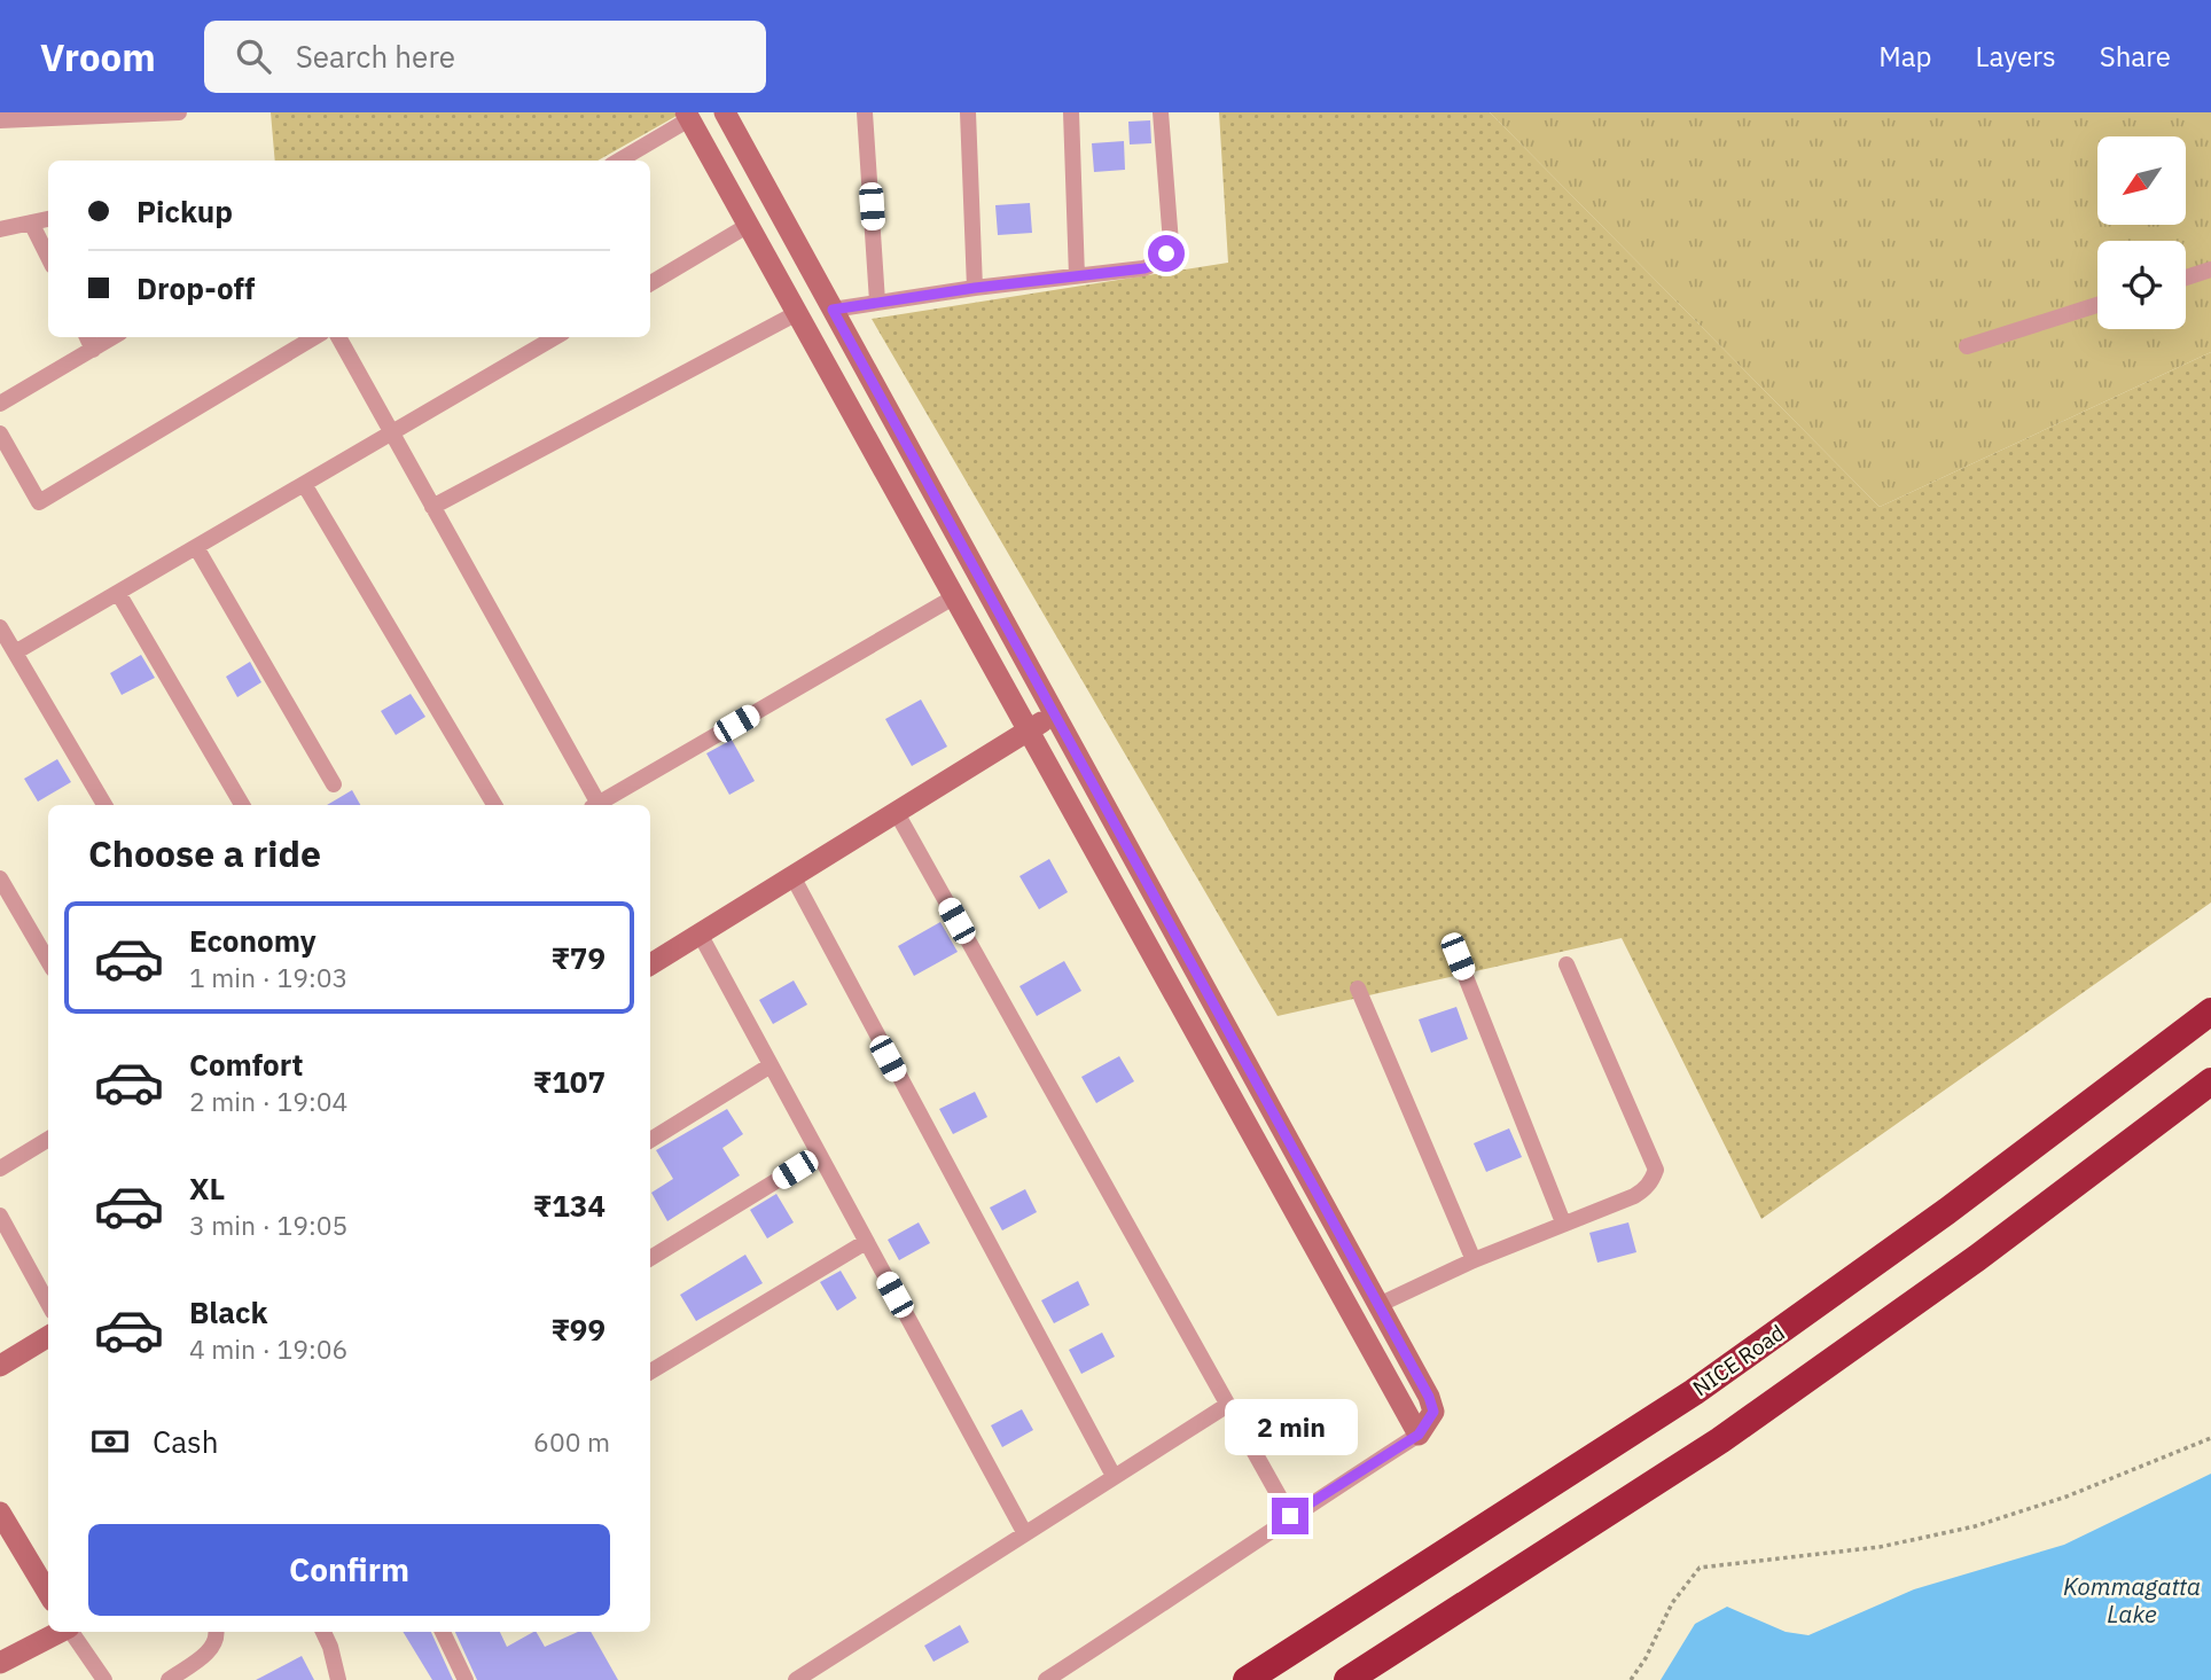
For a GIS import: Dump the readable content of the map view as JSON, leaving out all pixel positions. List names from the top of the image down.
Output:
{
  "streets": {
    "highway": ["NICE Road"]
  },
  "water": ["Kommagatta Lake"],
  "north": "bottom left",
  "page": {
    "header": "Vroom",
    "search": "Search here",
    "nav": ["Map", "Layers", "Share"],
    "banner": ["Pickup", "Drop-off"],
    "heading": "Choose a ride",
    "list": [
      {
        "name": "Economy",
        "note": "1 min · 19:03",
        "value": "₹79"
      },
      {
        "name": "Comfort",
        "note": "2 min · 19:04",
        "value": "₹107"
      },
      {
        "name": "XL",
        "note": "3 min · 19:05",
        "value": "₹134"
      },
      {
        "name": "Black",
        "note": "4 min · 19:06",
        "value": "₹99"
      }
    ],
    "pay": ["Cash", "600 m"],
    "bubble": "2 min",
    "buttons": "Confirm"
  }
}
